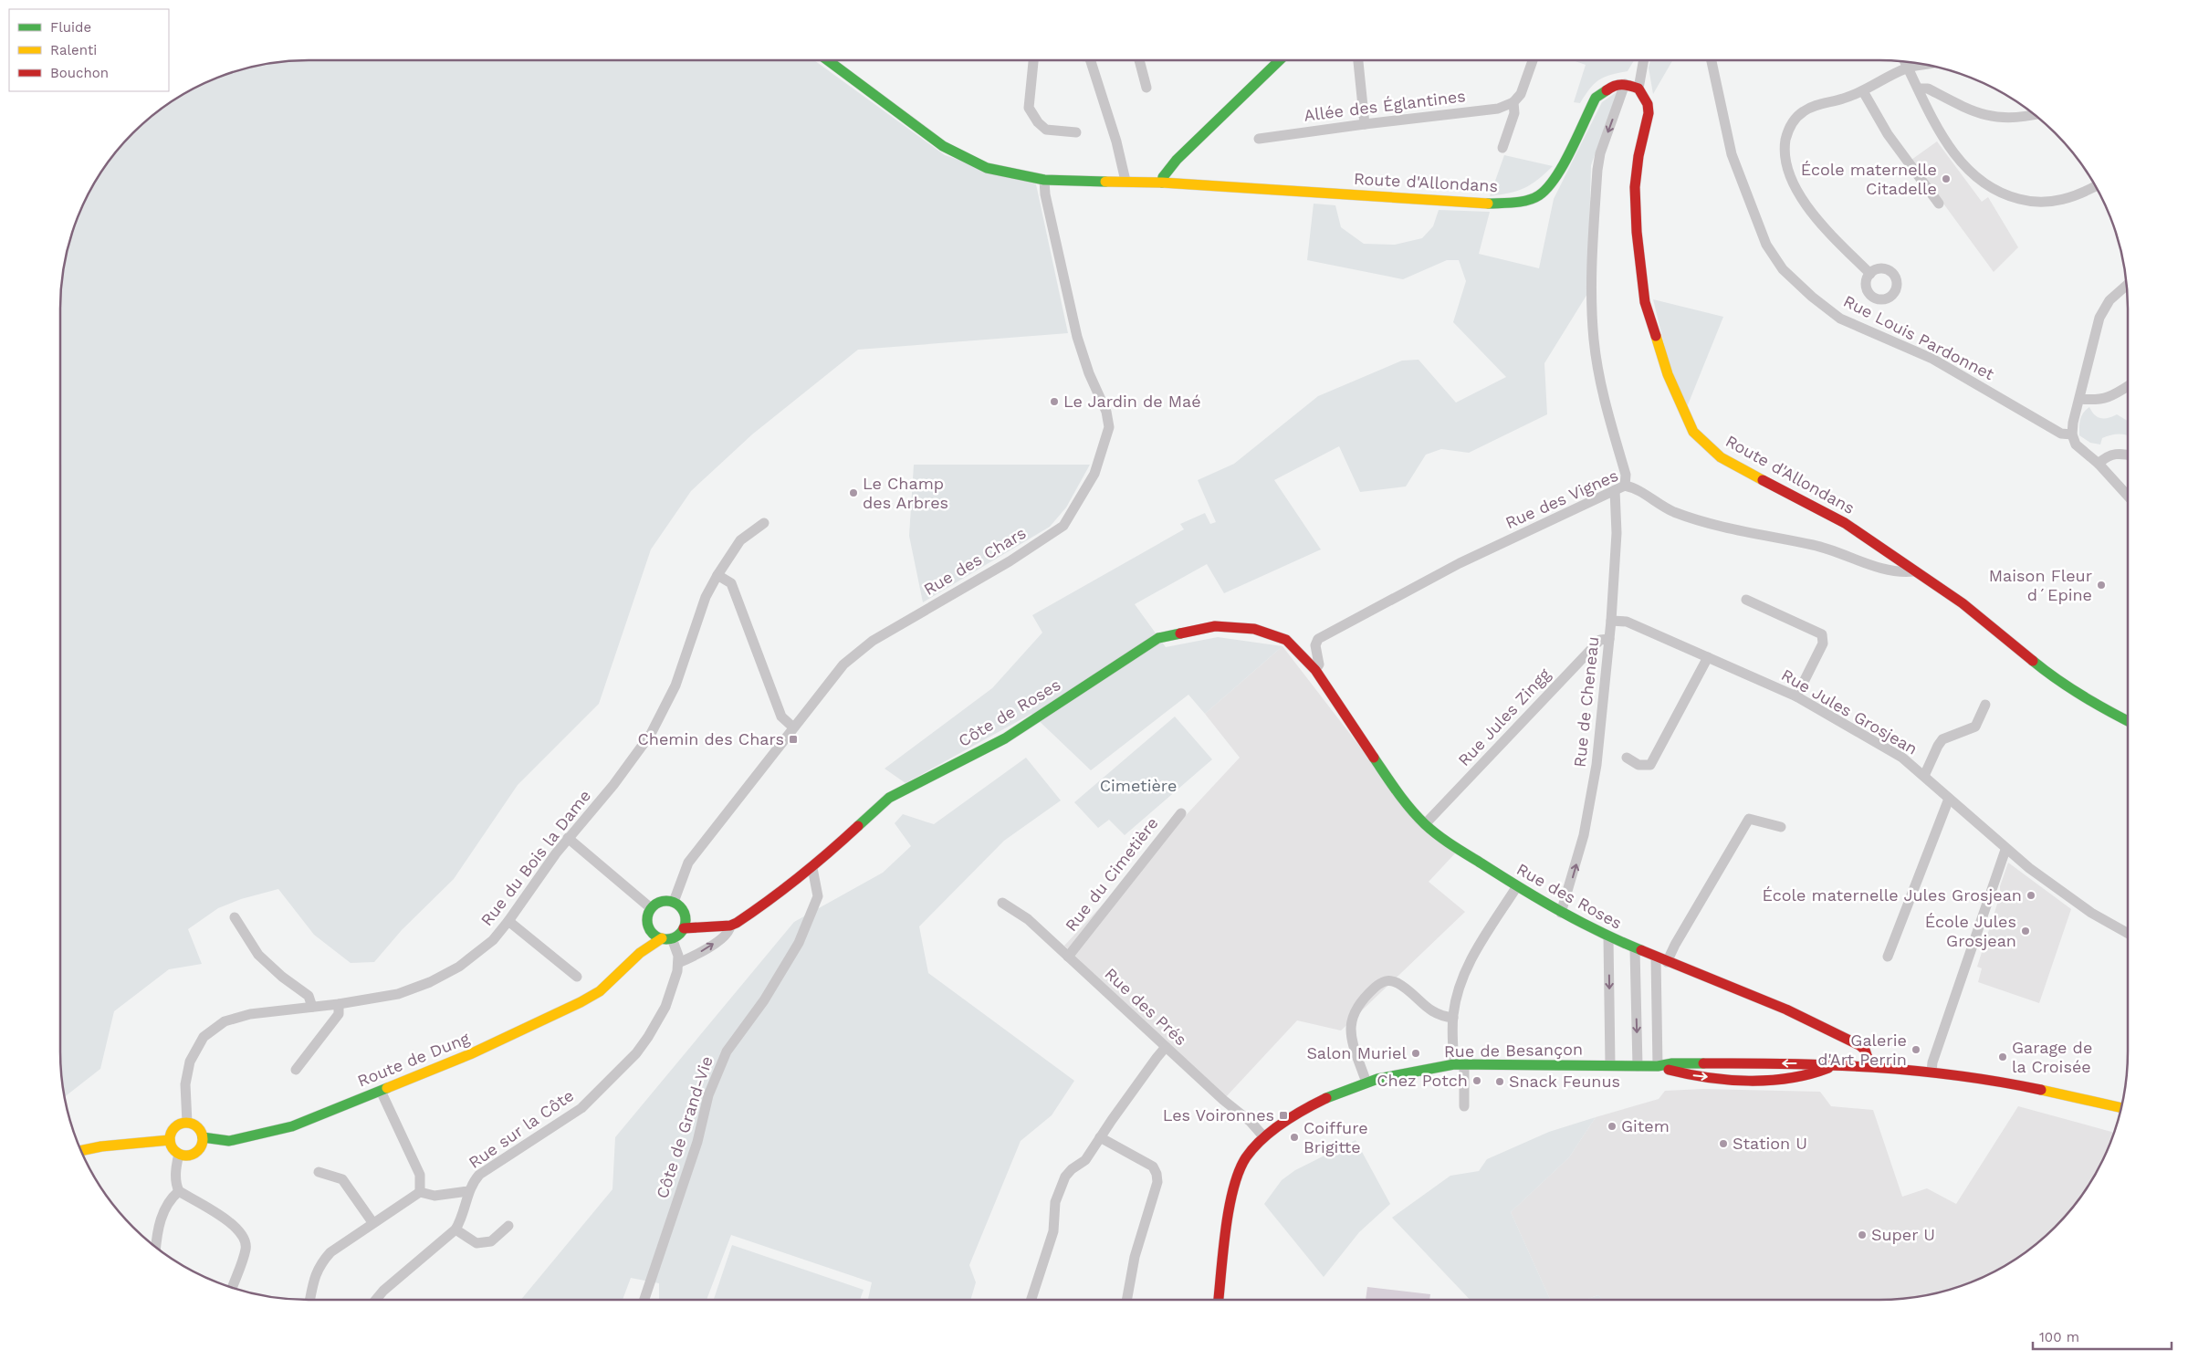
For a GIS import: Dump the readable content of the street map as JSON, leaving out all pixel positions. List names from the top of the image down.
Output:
{
  "streets": {
    "main road": [
      "Route d'Allondans",
      "Côte de Roses",
      "Rue des Roses",
      "Rue de Besançon",
      "Route de Dung"
    ],
    "street": [
      "Allée des Églantines",
      "Rue Louis Pardonnet",
      "Rue des Vignes",
      "Rue des Chars",
      "Rue de Cheneau",
      "Rue Jules Grosjean",
      "Rue Jules Zingg",
      "Rue du Bois la Dame",
      "Rue du Cimetière",
      "Rue des Prés",
      "Côte de Grand-Vie",
      "Rue sur la Côte"
    ]
  },
  "crossings": [
    ["Route d'Allondans", "Rue des Vignes"],
    ["Route d'Allondans", "Rue des Chars"],
    ["Rue des Vignes", "Rue de Cheneau"],
    ["Rue des Vignes", "Côte de Roses"],
    ["Rue des Vignes", "Rue des Roses"],
    ["Rue des Chars", "Côte de Roses"],
    ["Rue des Chars", "Route de Dung"],
    ["Rue des Chars", "Rue sur la Côte"],
    ["Rue de Cheneau", "Rue Jules Grosjean"],
    ["Rue de Cheneau", "Rue Jules Zingg"],
    ["Rue de Cheneau", "Rue des Roses"],
    ["Côte de Roses", "Rue des Roses"],
    ["Côte de Roses", "Route de Dung"],
    ["Côte de Roses", "Côte de Grand-Vie"],
    ["Côte de Roses", "Rue sur la Côte"],
    ["Rue Jules Zingg", "Rue des Roses"],
    ["Rue du Bois la Dame", "Route de Dung"],
    ["Rue du Cimetière", "Rue des Prés"],
    ["Rue des Roses", "Rue de Besançon"],
    ["Rue des Prés", "Rue de Besançon"],
    ["Route de Dung", "Rue sur la Côte"]
  ],
  "one_way": ["Rue de Cheneau"],
  "parks": ["Cimetière"],
  "places": {
    "other": [
      "École maternelle Citadelle",
      "Le Jardin de Maé",
      "Le Champ des Arbres",
      "Maison Fleur d´Epine",
      "École maternelle Jules Grosjean",
      "École Jules Grosjean",
      "Galerie d'Art Perrin",
      "Salon Muriel",
      "Garage de la Croisée",
      "Chez Potch",
      "Snack Feunus",
      "Gitem",
      "Coiffure Brigitte",
      "Station U",
      "Super U"
    ],
    "transit": ["Chemin des Chars", "Les Voironnes"]
  },
  "legend": ["Fluide", "Ralenti", "Bouchon"],
  "scale_bar": "100 m"
}
